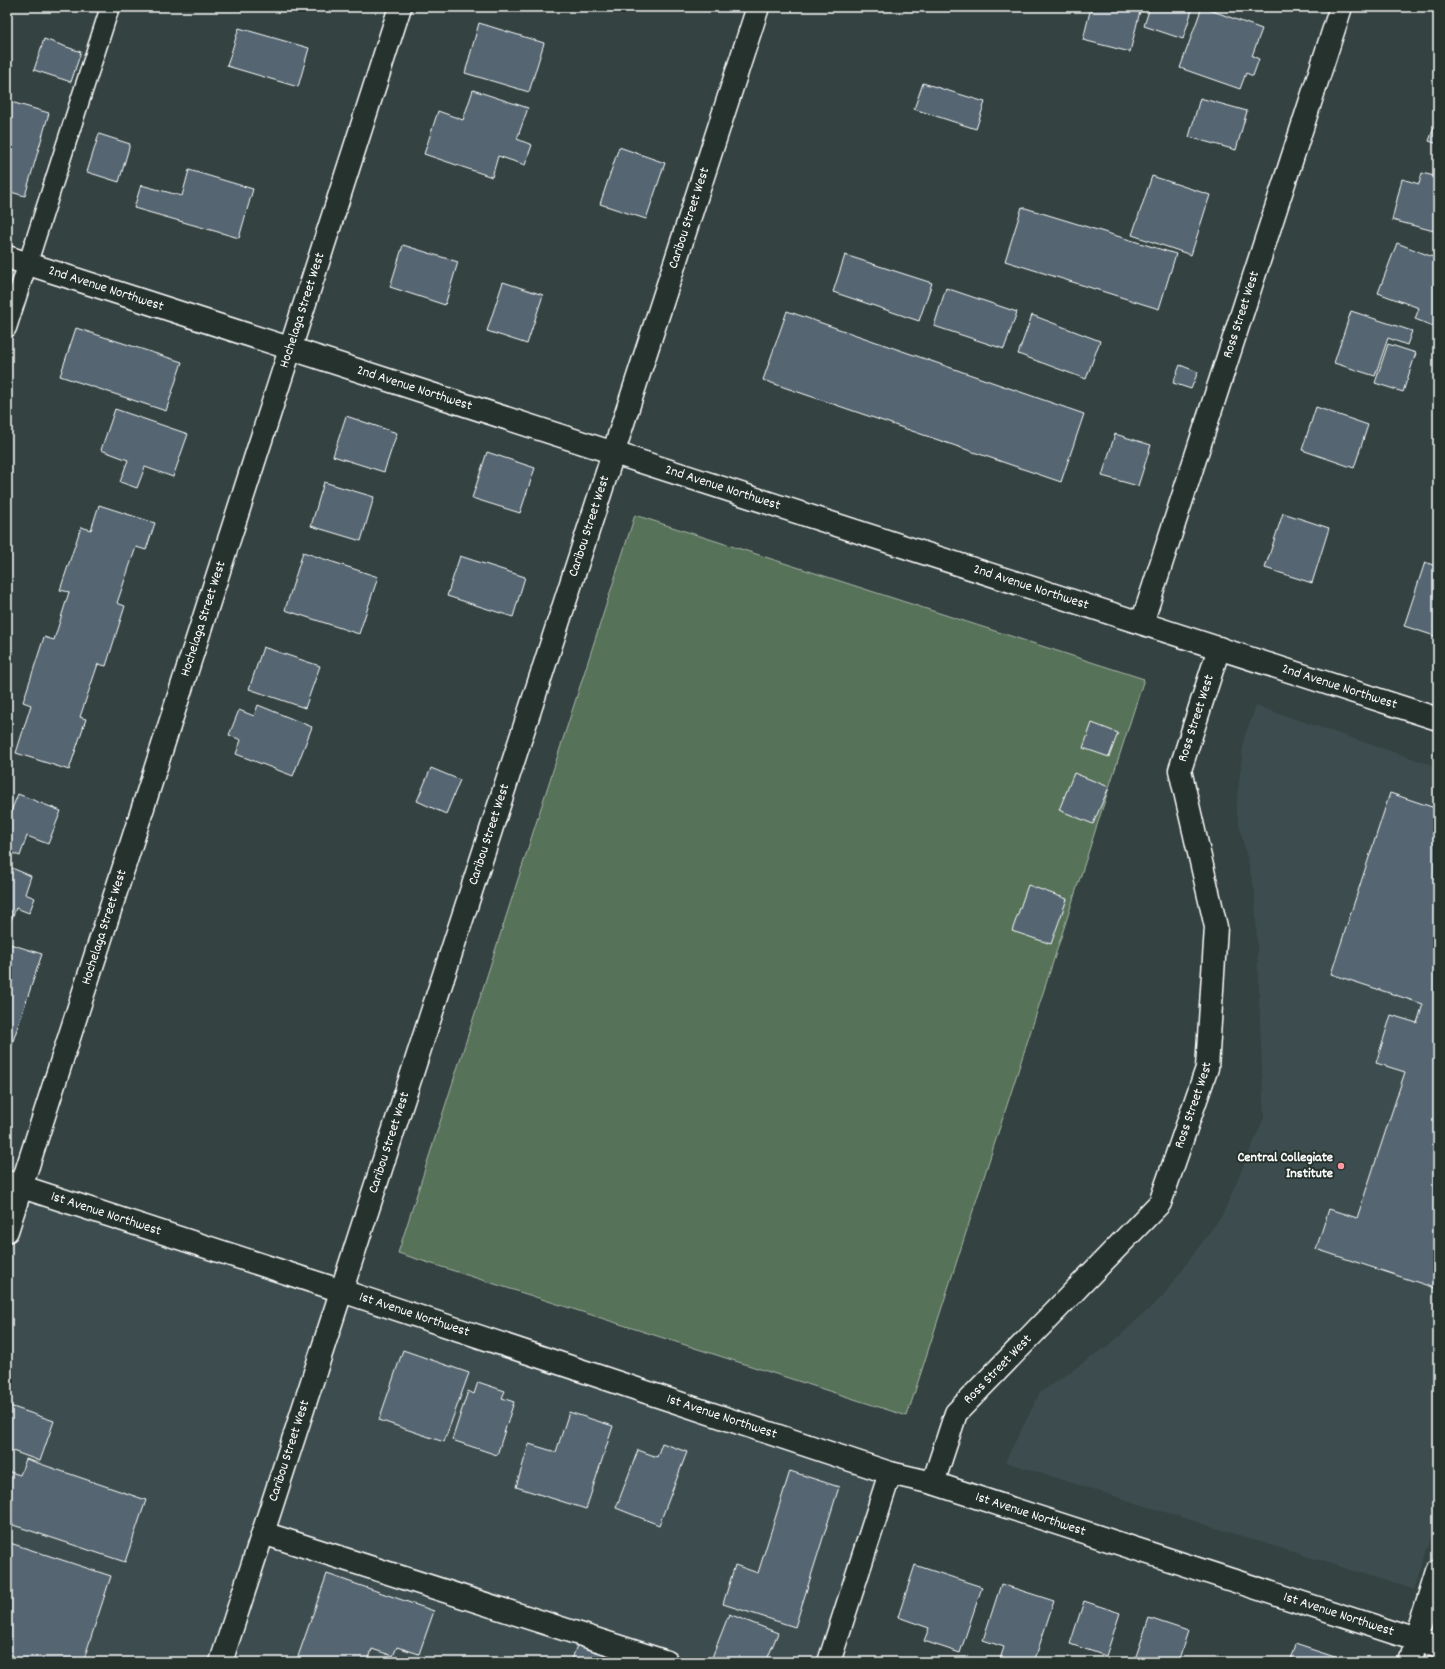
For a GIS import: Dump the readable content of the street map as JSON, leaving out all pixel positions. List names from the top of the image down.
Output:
{
  "streets": {
    "street": [
      "Caribou Street West",
      "2nd Avenue Northwest",
      "Hochelaga Street West",
      "Ross Street West",
      "1st Avenue Northwest"
    ]
  },
  "crossings": [
    ["Caribou Street West", "2nd Avenue Northwest"],
    ["Caribou Street West", "1st Avenue Northwest"],
    ["2nd Avenue Northwest", "Hochelaga Street West"],
    ["2nd Avenue Northwest", "Ross Street West"],
    ["Hochelaga Street West", "1st Avenue Northwest"],
    ["Ross Street West", "1st Avenue Northwest"]
  ],
  "places": ["Central Collegiate Institute"]
}
